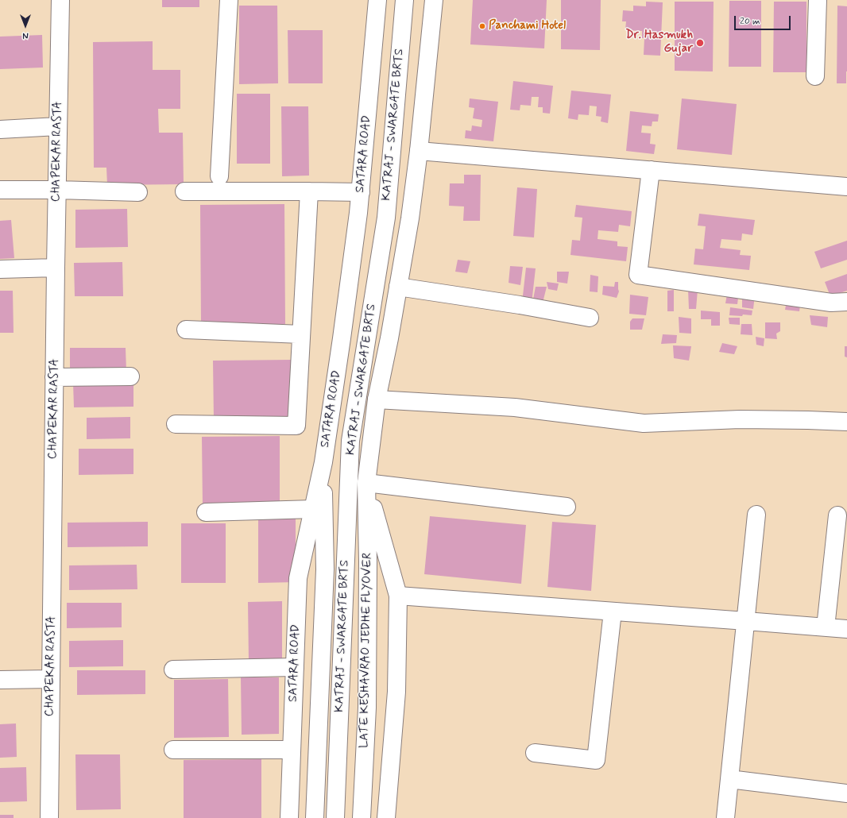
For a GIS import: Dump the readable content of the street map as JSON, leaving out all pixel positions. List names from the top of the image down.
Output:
{
  "streets": {
    "main road": [
      "KATRAJ - SWARGATE BRTS",
      "CHAPEKAR RASTA",
      "SATARA ROAD",
      "LATE KESHAVRAO JEDHE FLYOVER"
    ]
  },
  "places": ["Panchami Hotel", "Dr. Hasmukh Gujar"],
  "scale_bar": "20 m",
  "north": "bottom"
}
